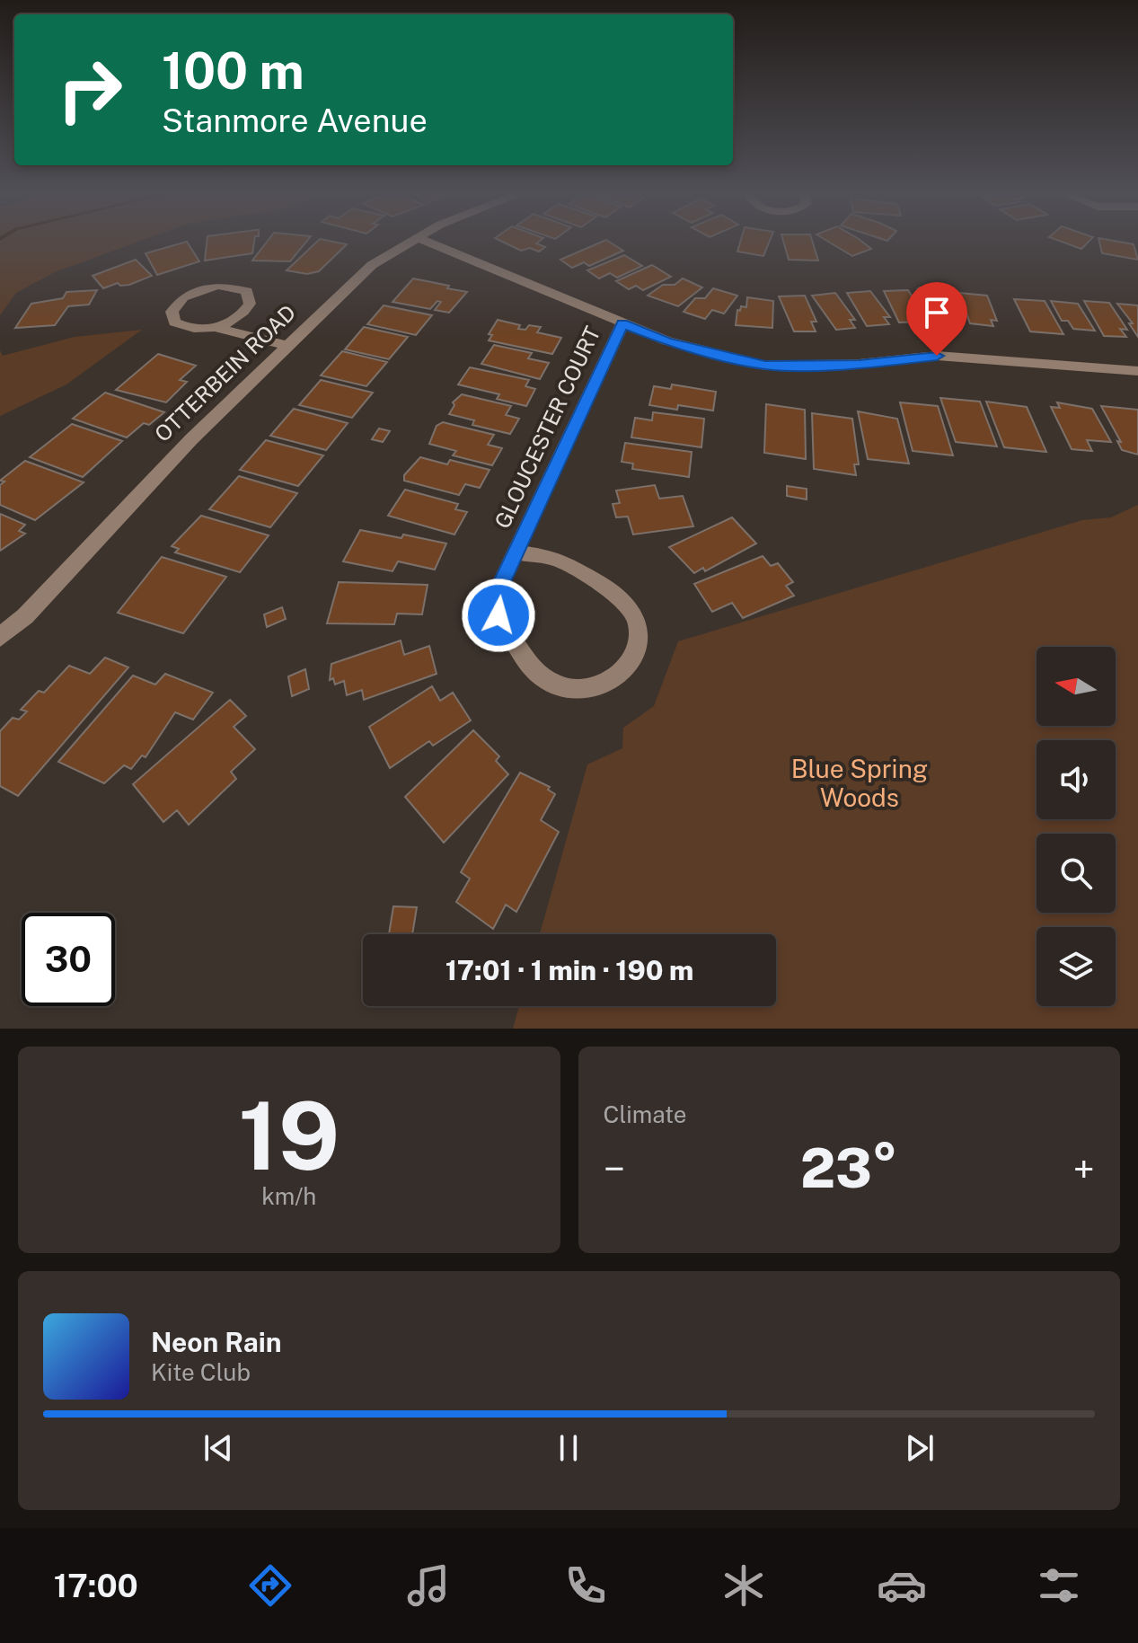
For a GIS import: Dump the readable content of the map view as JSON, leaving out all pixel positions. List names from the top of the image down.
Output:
{
  "streets": {
    "street": ["OTTERBEIN ROAD", "GLOUCESTER COURT"]
  },
  "parks": ["Blue Spring Woods"],
  "north": "left",
  "page": {
    "turn": ["100 m", "Stanmore Avenue"],
    "limit": "30",
    "trip": "17:01 · 1 min · 190 m",
    "tile": [
      ["19", "km/h"],
      "Climate"
    ],
    "heat": ["−", "23°", "+"],
    "song": ["Neon Rain", "Kite Club"],
    "tabs": "17:00"
  }
}
